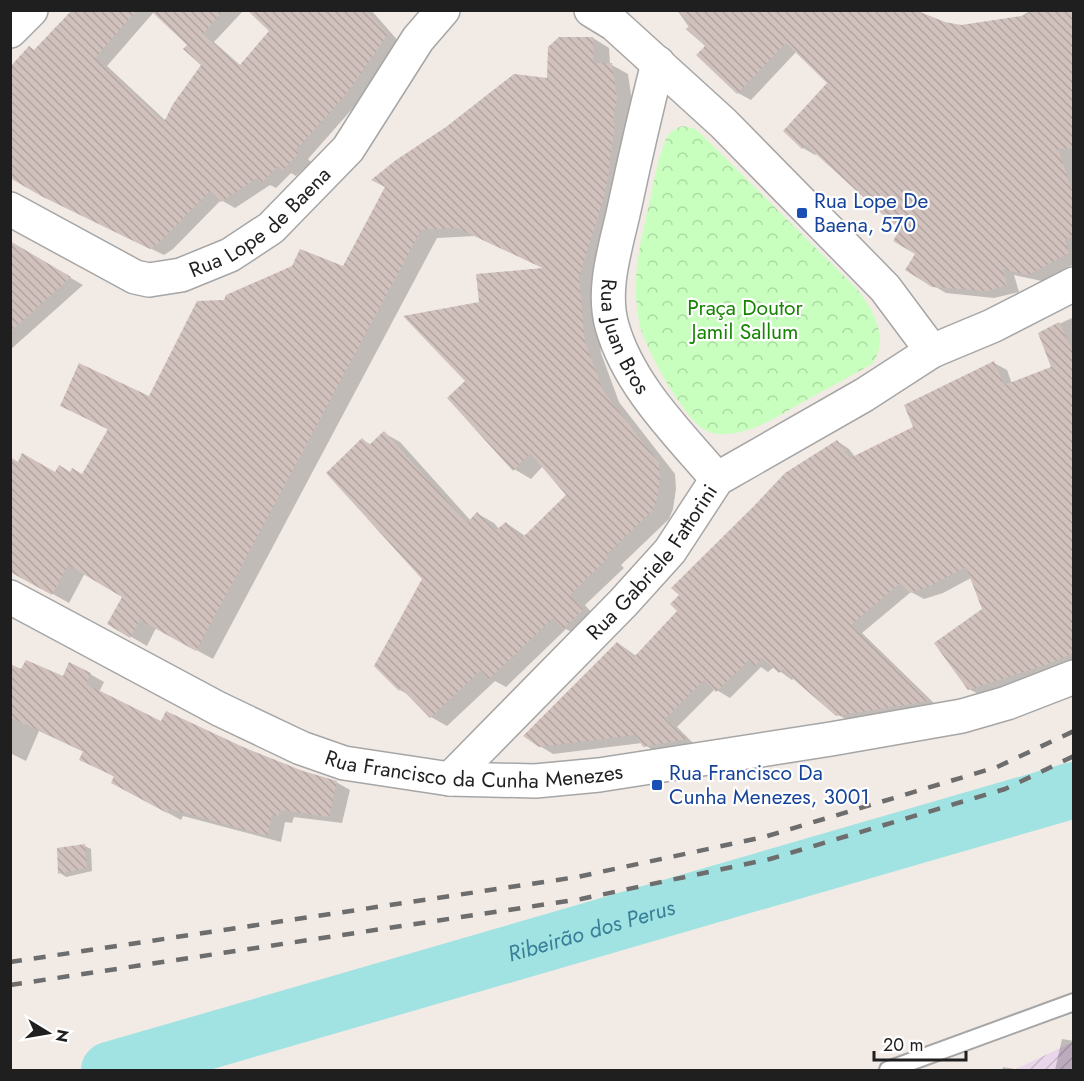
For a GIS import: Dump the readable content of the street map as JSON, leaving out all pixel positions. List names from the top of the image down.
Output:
{
  "streets": {
    "street": [
      "Rua Lope de Baena",
      "Rua Juan Bros",
      "Rua Gabriele Fattorini",
      "Rua Francisco da Cunha Menezes"
    ]
  },
  "crossings": [
    ["Rua Juan Bros", "Rua Gabriele Fattorini"],
    ["Rua Gabriele Fattorini", "Rua Francisco da Cunha Menezes"]
  ],
  "water": ["Ribeirão dos Perus"],
  "parks": ["Praça Doutor Jamil Sallum"],
  "places": {
    "transit": ["Rua Lope De Baena, 570", "Rua Francisco Da Cunha Menezes, 3001"]
  },
  "scale_bar": "20 m",
  "north": "right"
}
